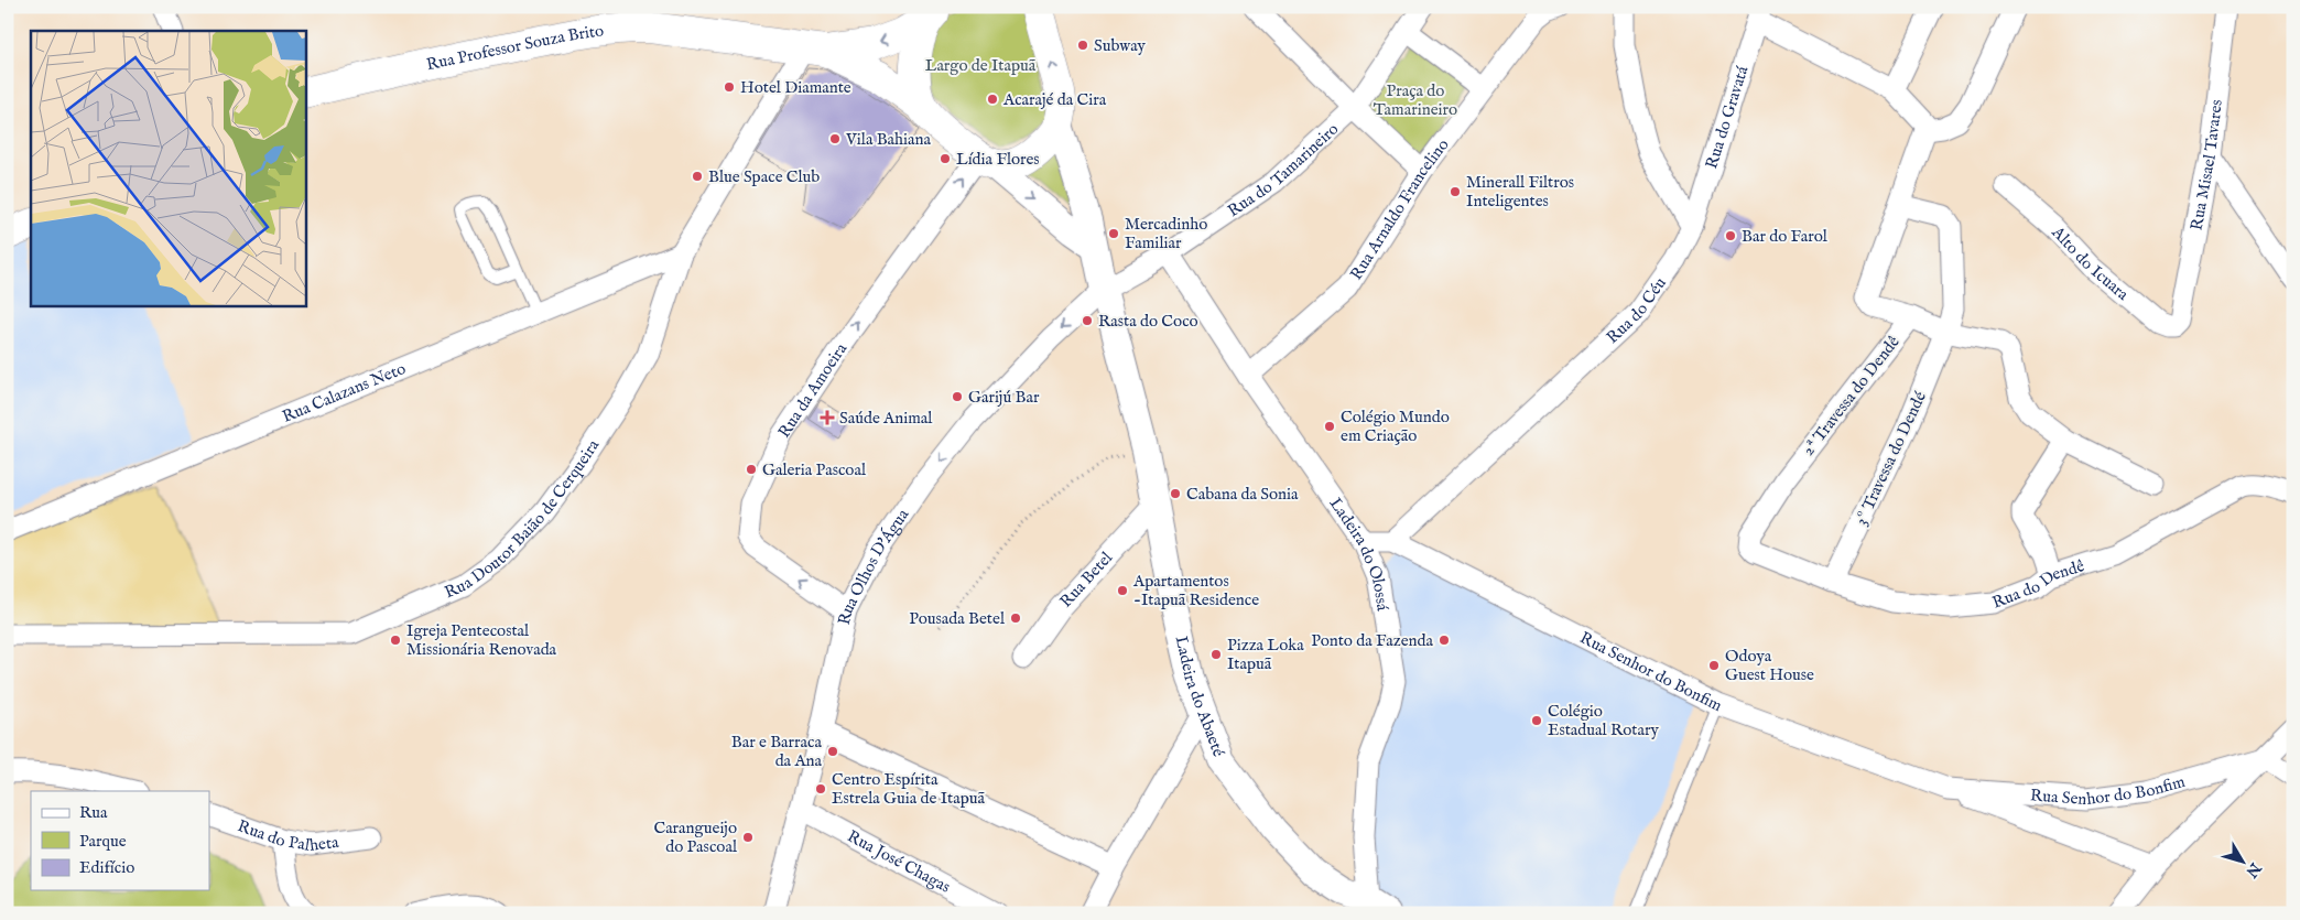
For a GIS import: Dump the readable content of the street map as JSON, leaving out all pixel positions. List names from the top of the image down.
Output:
{
  "streets": {
    "main road": ["Rua Professor Souza Brito"],
    "street": [
      "Rua do Gravatá",
      "Rua Misael Tavares",
      "Rua do Tamarineiro",
      "Rua Arnaldo Francelino",
      "Alto do Icuara",
      "Rua do Céu",
      "Rua da Amoeira",
      "Rua Calazans Neto",
      "2ª Travessa do Dendê",
      "3º Travessa do Dendé",
      "Rua Doutor Baião de Cerqueira",
      "Ladeira do Olossá",
      "Rua Olhos D'Água",
      "Rua Betel",
      "Rua do Dendê",
      "Rua Senhor do Bonfim",
      "Ladeira do Abaeté",
      "Rua do Palheta",
      "Rua José Chagas"
    ]
  },
  "crossings": [
    ["Rua Professor Souza Brito", "Rua da Amoeira"],
    ["Rua Professor Souza Brito", "Rua Doutor Baião de Cerqueira"],
    ["Rua do Gravatá", "Rua do Céu"],
    ["Rua Misael Tavares", "Alto do Icuara"],
    ["Rua do Tamarineiro", "Ladeira do Olossá"],
    ["Rua do Tamarineiro", "Rua Olhos D'Água"],
    ["Rua do Tamarineiro", "Ladeira do Abaeté"],
    ["Rua Arnaldo Francelino", "Ladeira do Olossá"],
    ["Rua do Céu", "Rua Senhor do Bonfim"],
    ["Rua da Amoeira", "Rua Olhos D'Água"],
    ["Rua Calazans Neto", "Rua Doutor Baião de Cerqueira"],
    ["2ª Travessa do Dendê", "Rua do Dendê"],
    ["3º Travessa do Dendé", "Rua do Dendê"],
    ["Ladeira do Olossá", "Rua Senhor do Bonfim"],
    ["Ladeira do Olossá", "Ladeira do Abaeté"],
    ["Rua Olhos D'Água", "Ladeira do Abaeté"],
    ["Rua Olhos D'Água", "Rua José Chagas"],
    ["Rua Betel", "Ladeira do Abaeté"]
  ],
  "one_way": ["Rua da Amoeira", "Rua Olhos D'Água"],
  "parks": ["Largo de Itapuã", "Praça do Tamarineiro"],
  "places": {
    "other": [
      "Subway",
      "Hotel Diamante",
      "Acarajé da Cira",
      "Vila Bahiana",
      "Lídia Flores",
      "Blue Space Club",
      "Minerall Filtros Inteligentes",
      "Mercadinho Familiar",
      "Bar do Farol",
      "Rasta do Coco",
      "Garijú Bar",
      "Colégio Mundo em Criação",
      "Galeria Pascoal",
      "Cabana da Sonia",
      "Apartamentos -Itapuã Residence",
      "Pousada Betel",
      "Igreja Pentecostal Missionária Renovada",
      "Ponto da Fazenda",
      "Pizza Loka Itapuã",
      "Odoya Guest House",
      "Colégio Estadual Rotary",
      "Bar e Barraca da Ana",
      "Centro Espírita Estrela Guia de Itapuã",
      "Carangueijo do Pascoal"
    ],
    "health": ["Saúde Animal"]
  },
  "legend": ["Rua", "Parque", "Edifício"],
  "north": "bottom right"
}
